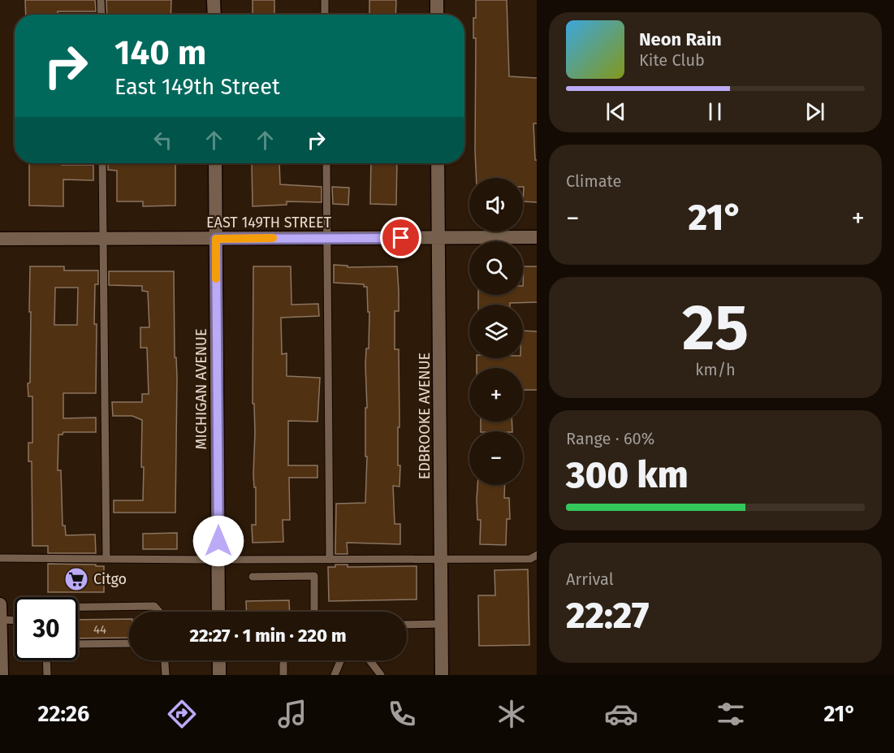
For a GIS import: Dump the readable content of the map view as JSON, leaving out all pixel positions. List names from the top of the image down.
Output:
{
  "streets": {
    "street": ["EAST 149TH STREET", "MICHIGAN AVENUE", "EDBROOKE AVENUE"]
  },
  "crossings": [
    ["EAST 149TH STREET", "MICHIGAN AVENUE"],
    ["EAST 149TH STREET", "EDBROOKE AVENUE"]
  ],
  "places": {
    "supermarket": ["Citgo"]
  },
  "house_numbers": ["44"],
  "page": {
    "turn": ["140 m", "East 149th Street"],
    "song": ["Neon Rain", "Kite Club"],
    "tile": [
      "Climate",
      ["25", "km/h"],
      ["Range · 60%", "300 km"],
      ["Arrival", "22:27"]
    ],
    "map_buttons": ["+", "−"],
    "heat": ["−", "21°", "+"],
    "limit": "30",
    "trip": "22:27 · 1 min · 220 m",
    "tabs": ["22:26", "21°"]
  }
}
